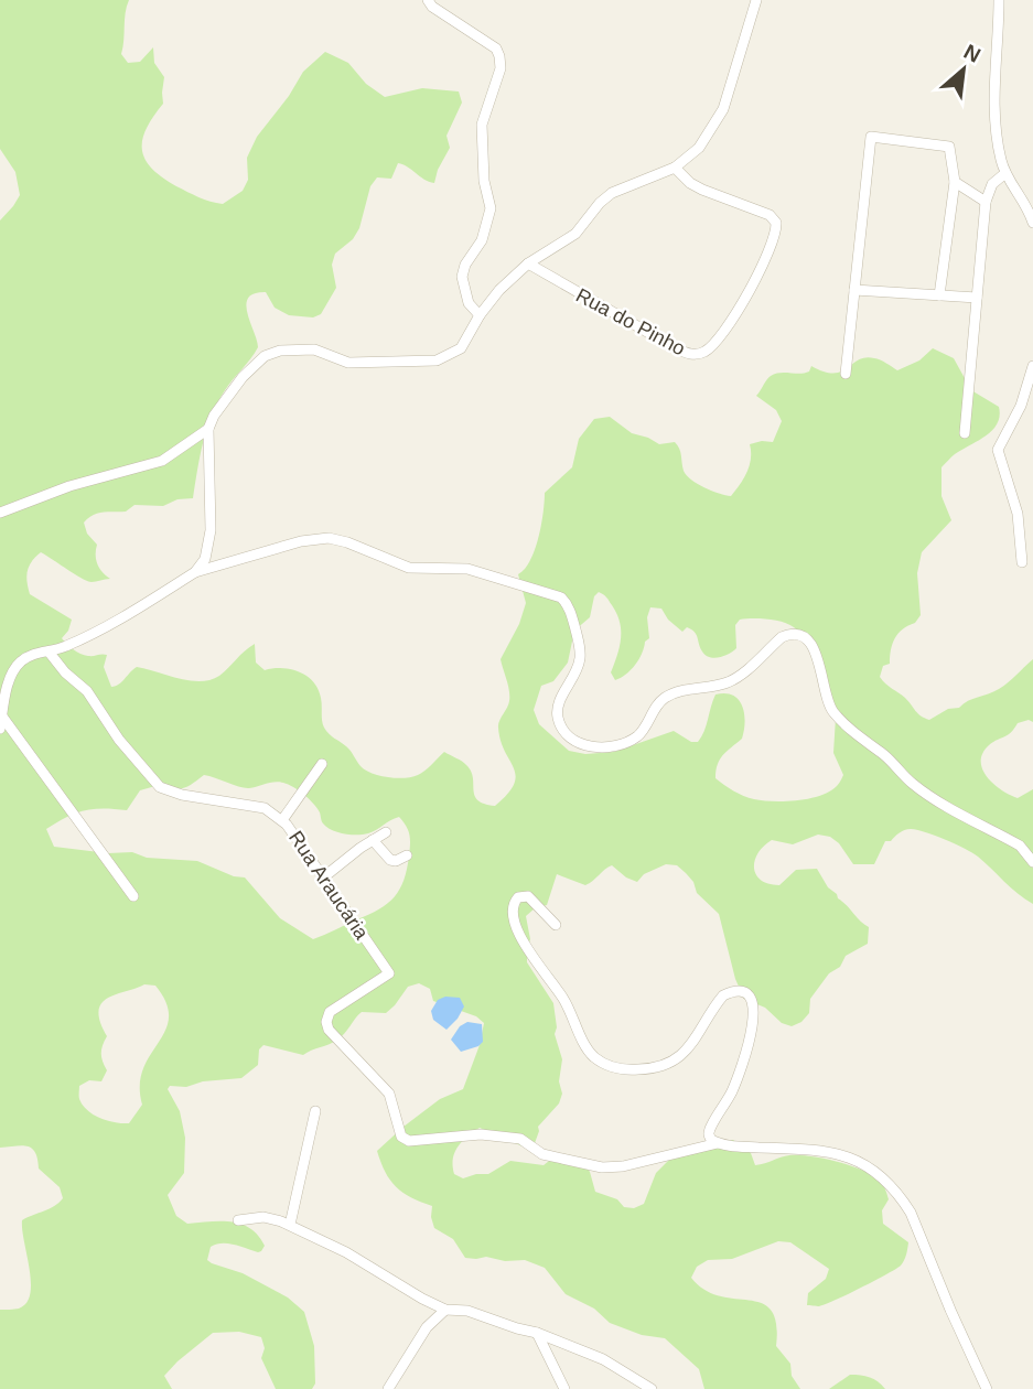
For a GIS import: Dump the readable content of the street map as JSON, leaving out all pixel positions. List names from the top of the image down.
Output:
{
  "streets": {
    "street": ["Rua do Pinho", "Rua Araucária"]
  },
  "north": "top right"
}
